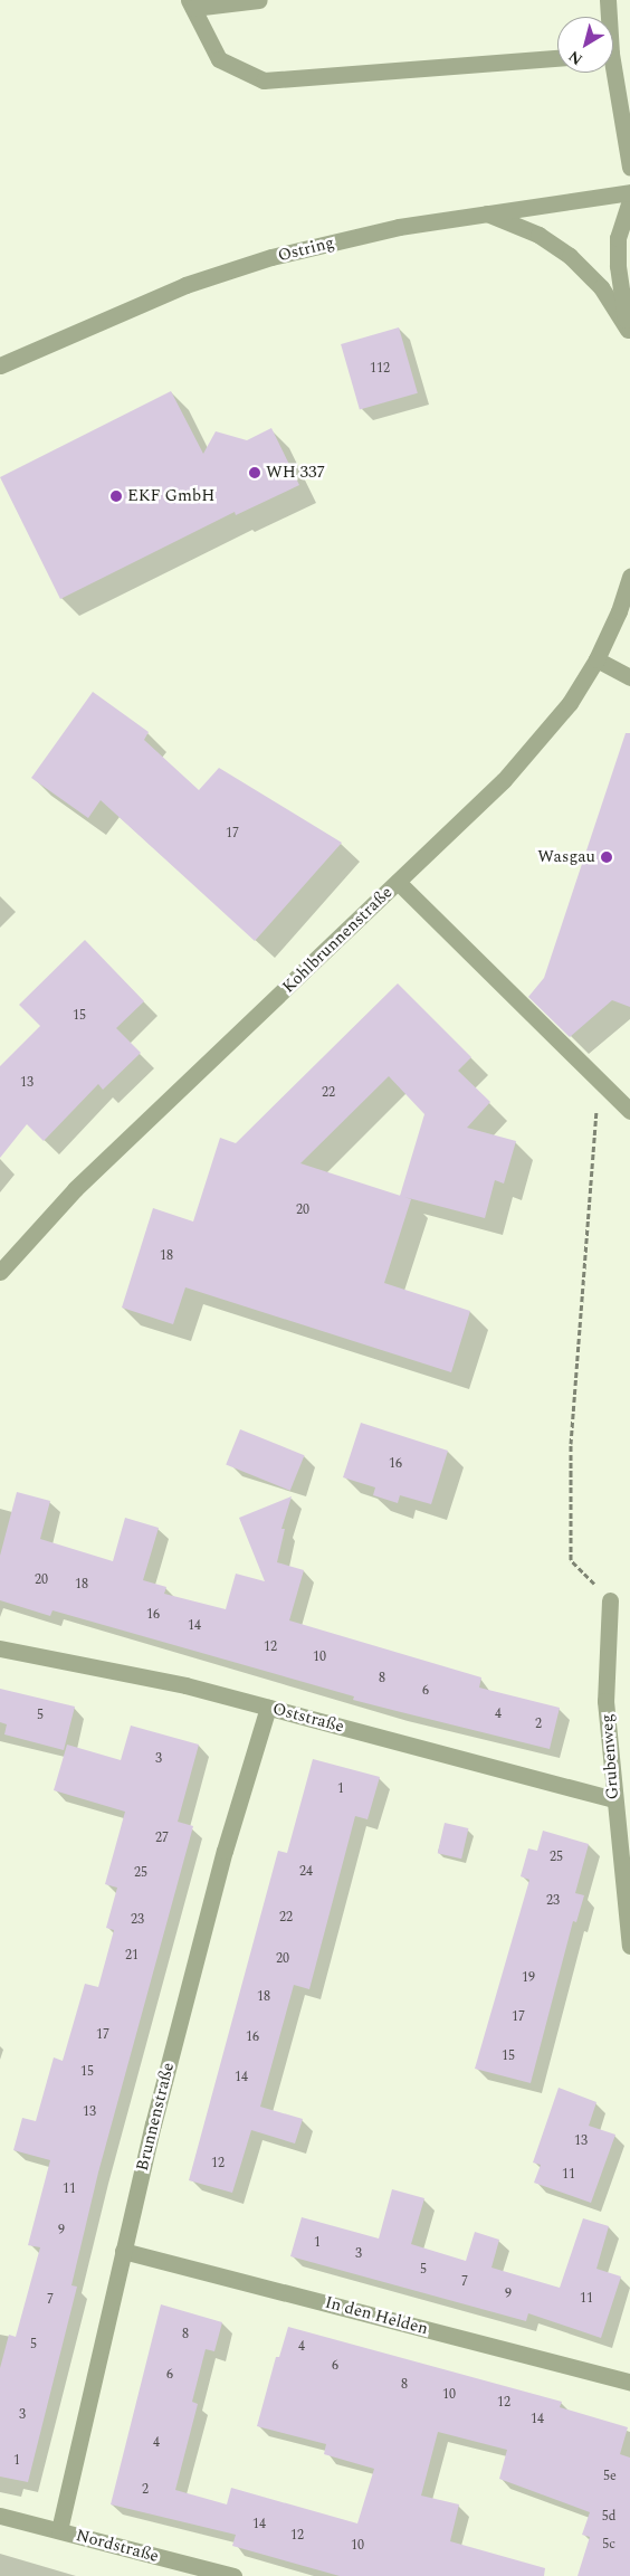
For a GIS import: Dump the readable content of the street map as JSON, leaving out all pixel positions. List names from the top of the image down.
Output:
{
  "streets": {
    "street": [
      "Ostring",
      "Kohlbrunnenstraße",
      "Oststraße",
      "Grubenweg",
      "Brunnenstraße",
      "In den Helden",
      "Nordstraße"
    ]
  },
  "crossings": [
    ["Oststraße", "Grubenweg"],
    ["Oststraße", "Brunnenstraße"],
    ["Brunnenstraße", "In den Helden"],
    ["Brunnenstraße", "Nordstraße"]
  ],
  "places": ["WH 337", "EKF GmbH", "Wasgau"],
  "house_numbers": [
    "112",
    "17",
    "15",
    "13",
    "22",
    "20",
    "18",
    "16",
    "20",
    "18",
    "16",
    "14",
    "12",
    "10",
    "8",
    "6",
    "4",
    "5",
    "2",
    "3",
    "1",
    "27",
    "25",
    "24",
    "25",
    "23",
    "22",
    "23",
    "21",
    "20",
    "19",
    "18",
    "17",
    "17",
    "16",
    "15",
    "15",
    "14",
    "13",
    "13",
    "12",
    "11",
    "11",
    "9",
    "1",
    "3",
    "5",
    "7",
    "9",
    "11",
    "7",
    "8",
    "5",
    "4",
    "6",
    "6",
    "8",
    "10",
    "12",
    "3",
    "14",
    "4",
    "1",
    "5e",
    "2",
    "5d",
    "14",
    "12",
    "5c",
    "10"
  ],
  "north": "bottom left"
}
